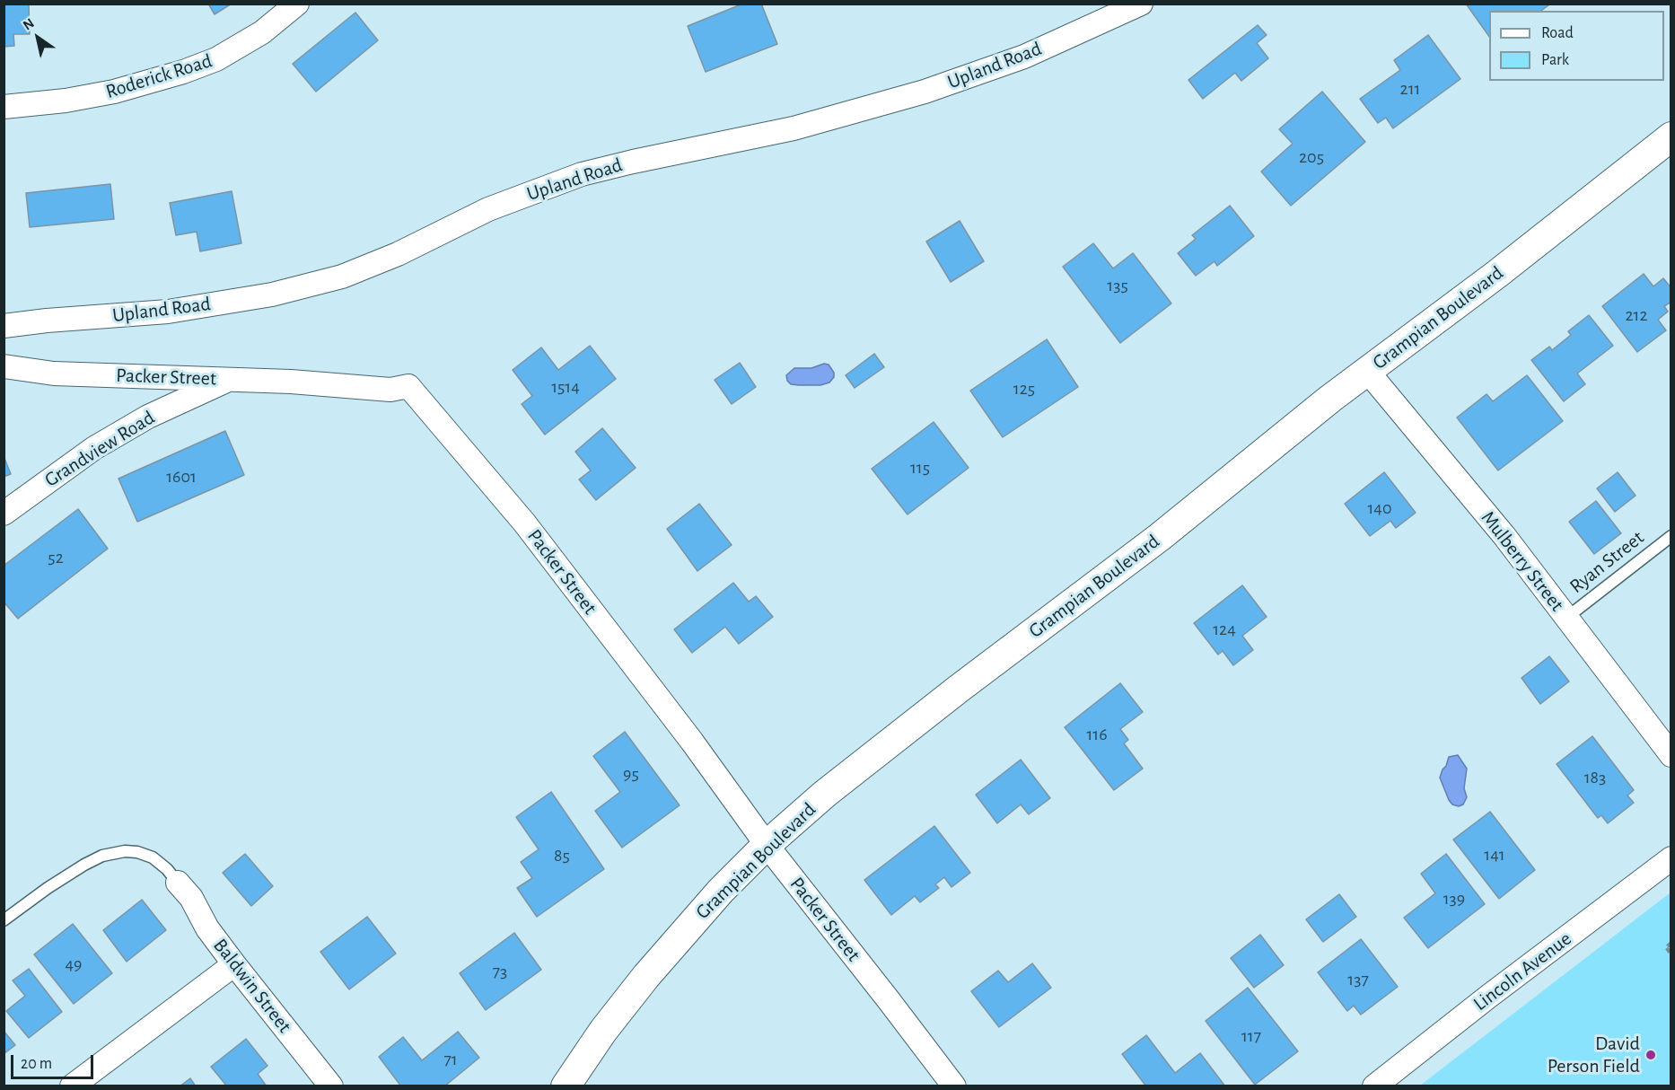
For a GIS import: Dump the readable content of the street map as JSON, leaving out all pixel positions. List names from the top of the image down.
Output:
{
  "streets": {
    "street": [
      "Upland Road",
      "Roderick Road",
      "Grampian Boulevard",
      "Packer Street",
      "Grandview Road",
      "Mulberry Street",
      "Lincoln Avenue",
      "Baldwin Street"
    ],
    "lane": ["Ryan Street"]
  },
  "crossings": [
    ["Grampian Boulevard", "Packer Street"],
    ["Grampian Boulevard", "Mulberry Street"],
    ["Packer Street", "Grandview Road"],
    ["Mulberry Street", "Ryan Street"]
  ],
  "places": ["David Person Field"],
  "house_numbers": [
    "211",
    "205",
    "135",
    "212",
    "1514",
    "125",
    "115",
    "1601",
    "140",
    "52",
    "124",
    "116",
    "95",
    "183",
    "141",
    "85",
    "139",
    "49",
    "73",
    "137",
    "117",
    "71"
  ],
  "legend": ["Road", "Park"],
  "scale_bar": "20 m",
  "north": "top left"
}
